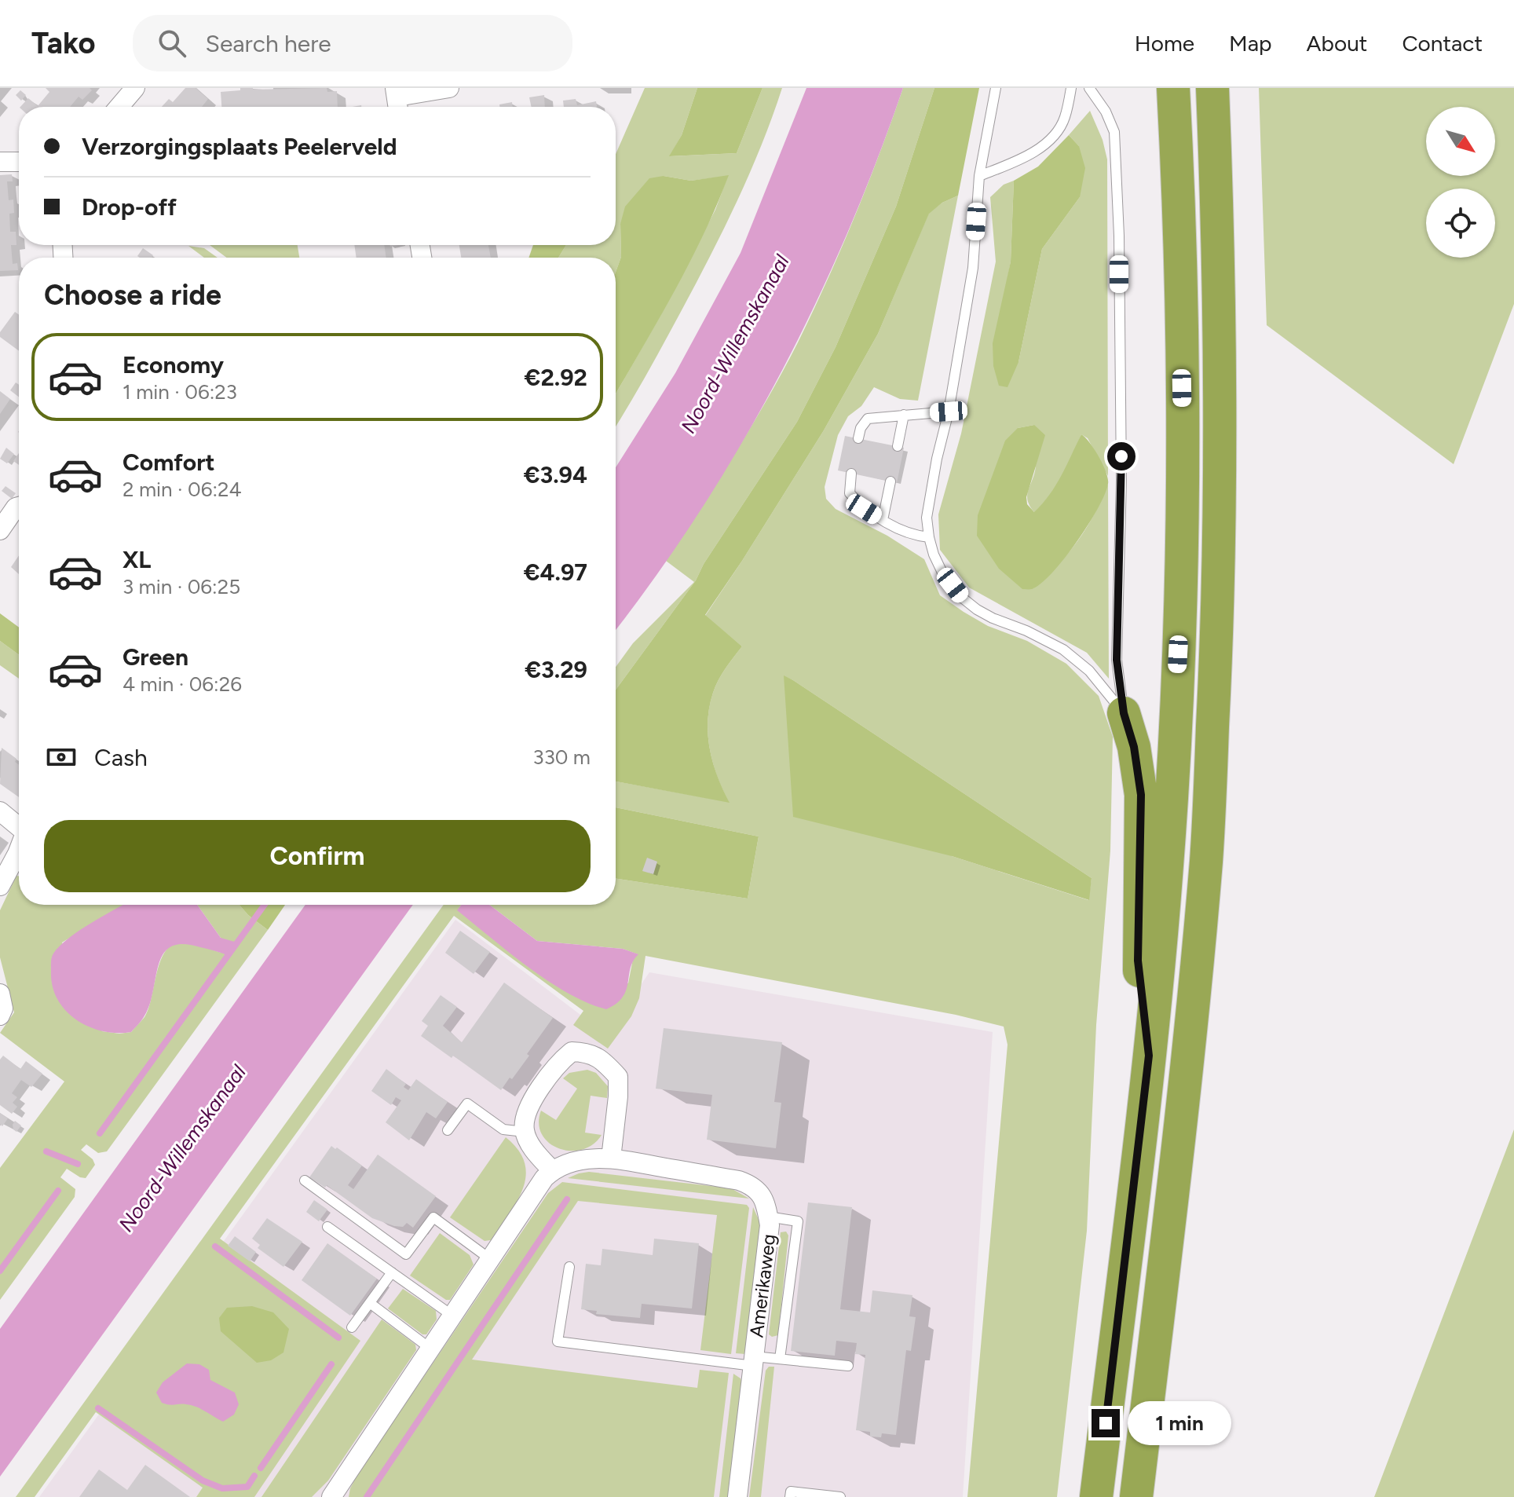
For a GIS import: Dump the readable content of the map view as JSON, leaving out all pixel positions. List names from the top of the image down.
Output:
{
  "streets": {
    "street": ["Amerikaweg"]
  },
  "water": ["Noord-Willemskanaal"],
  "north": "bottom right",
  "page": {
    "header": "Tako",
    "search": "Search here",
    "nav": [
      "Home",
      "Map",
      "About",
      "Contact"
    ],
    "banner": ["Verzorgingsplaats Peelerveld", "Drop-off"],
    "heading": "Choose a ride",
    "list": [
      {
        "name": "Economy",
        "note": "1 min · 06:23",
        "value": "€2.92"
      },
      {
        "name": "Comfort",
        "note": "2 min · 06:24",
        "value": "€3.94"
      },
      {
        "name": "XL",
        "note": "3 min · 06:25",
        "value": "€4.97"
      },
      {
        "name": "Green",
        "note": "4 min · 06:26",
        "value": "€3.29"
      }
    ],
    "pay": ["Cash", "330 m"],
    "buttons": "Confirm",
    "bubble": "1 min"
  }
}
